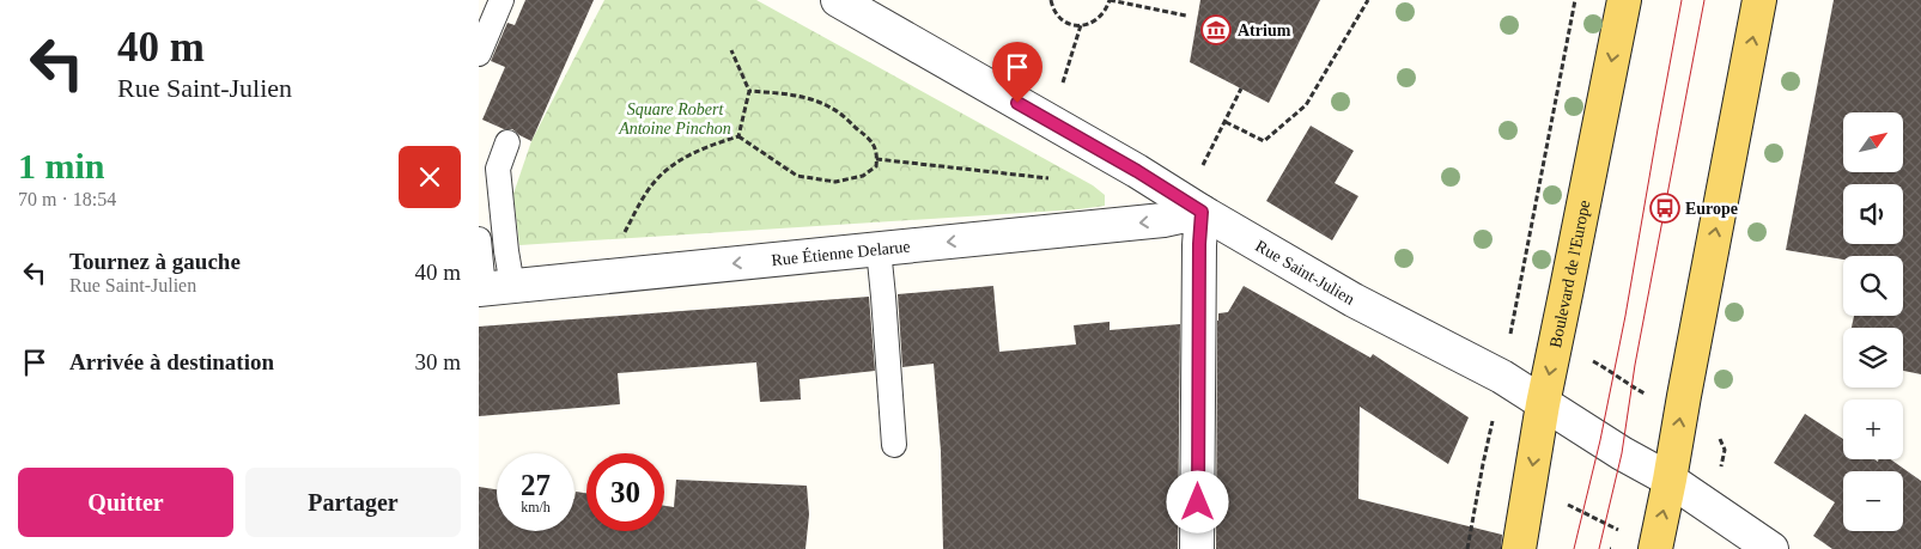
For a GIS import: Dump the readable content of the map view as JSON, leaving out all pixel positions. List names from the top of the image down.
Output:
{
  "streets": {
    "main road": ["Boulevard de l'Europe"],
    "street": ["Rue Étienne Delarue", "Rue Saint-Julien"]
  },
  "crossings": [
    ["Rue Étienne Delarue", "Rue Saint-Julien"],
    ["Rue Saint-Julien", "Boulevard de l'Europe"]
  ],
  "one_way": ["Rue Étienne Delarue"],
  "parks": ["Square Robert Antoine Pinchon"],
  "places": {
    "museum": ["Atrium"],
    "bus stop": ["Europe"]
  },
  "north": "top right",
  "page": {
    "turn": ["40 m", "Rue Saint-Julien"],
    "map_buttons": ["+", "−"],
    "heading": ["1 min", "70 m · 18:54"],
    "list": [
      {
        "name": "Tournez à gauche",
        "note": "Rue Saint-Julien",
        "value": "40 m"
      },
      {
        "name": "Arrivée à destination",
        "value": "30 m"
      }
    ],
    "speed": "27 km/h",
    "limit": "30",
    "buttons": ["Quitter", "Partager"]
  }
}
